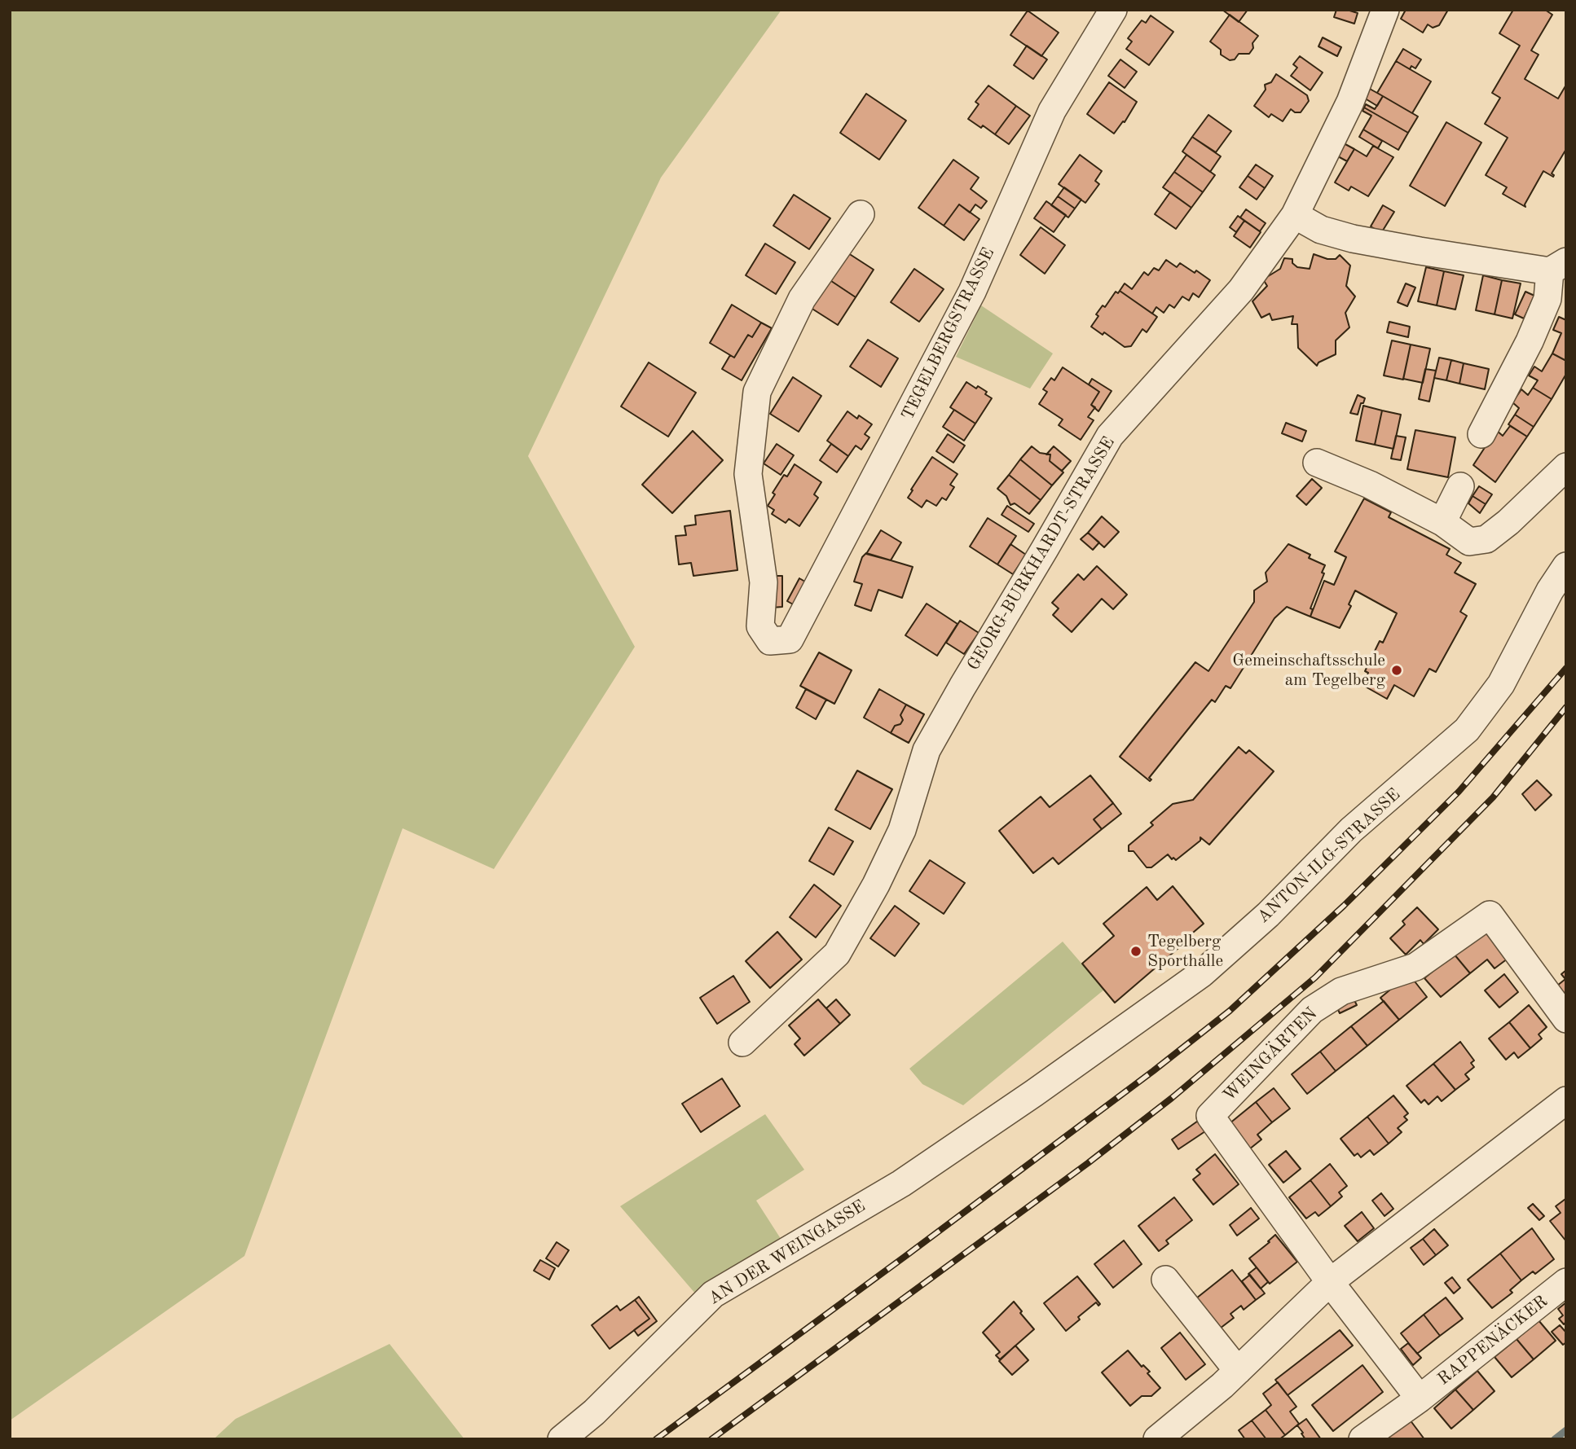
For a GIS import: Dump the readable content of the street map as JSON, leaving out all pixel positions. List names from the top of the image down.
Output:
{
  "streets": {
    "street": [
      "TEGELBERGSTRASSE",
      "GEORG-BURKHARDT-STRASSE",
      "ANTON-ILG-STRASSE",
      "WEINGÄRTEN",
      "AN DER WEINGASSE",
      "RAPPENÄCKER"
    ]
  },
  "crossings": [
    ["ANTON-ILG-STRASSE", "AN DER WEINGASSE"]
  ],
  "places": ["Gemeinschaftsschule am Tegelberg", "Tegelberg Sporthalle"]
}
